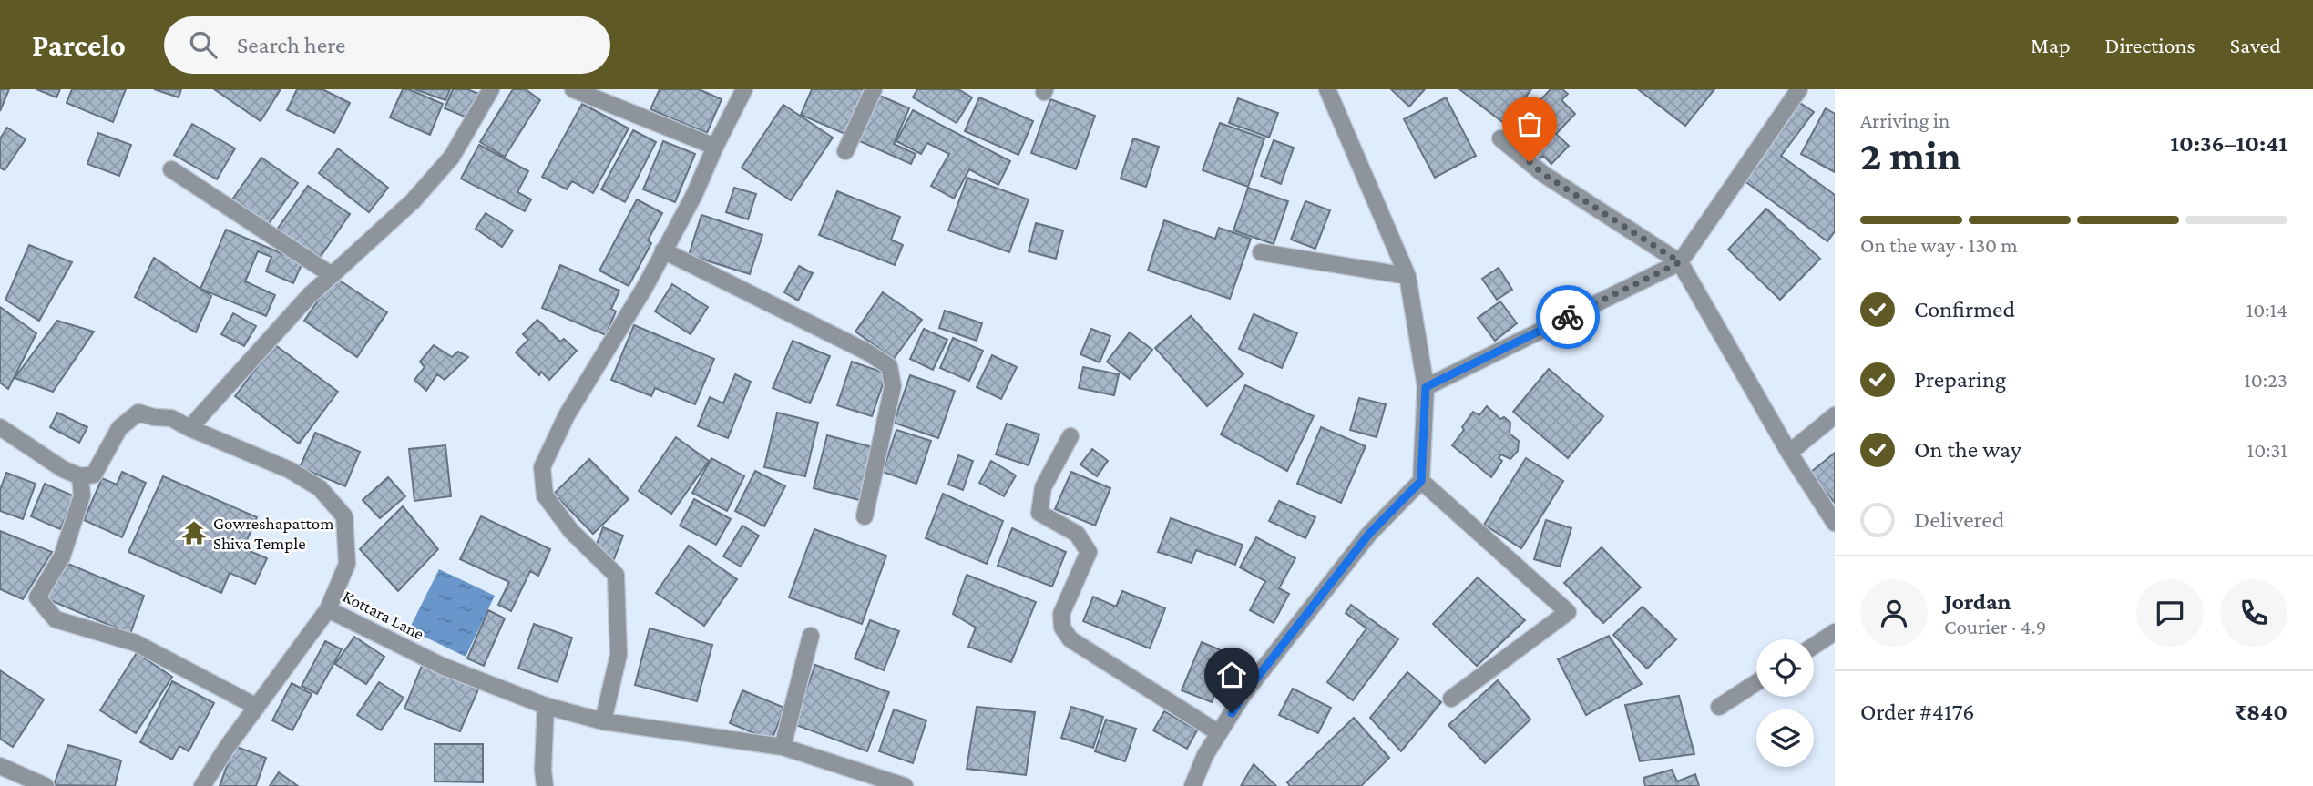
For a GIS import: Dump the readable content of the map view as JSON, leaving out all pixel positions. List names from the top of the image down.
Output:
{
  "streets": {
    "street": ["Kottara Lane"]
  },
  "places": {
    "temple": ["Gowreshapattom Shiva Temple"]
  },
  "page": {
    "header": "Parcelo",
    "search": "Search here",
    "nav": ["Map", "Directions", "Saved"],
    "heading": ["2 min", "Arriving in", "10:36–10:41"],
    "panel": [
      "Jordan",
      "Courier · 4.9",
      "Order #4176",
      "₹840"
    ],
    "bar": "On the way · 130 m",
    "list": [
      ["Confirmed", "10:14"],
      ["Preparing", "10:23"],
      ["On the way", "10:31"],
      "Delivered"
    ]
  }
}
